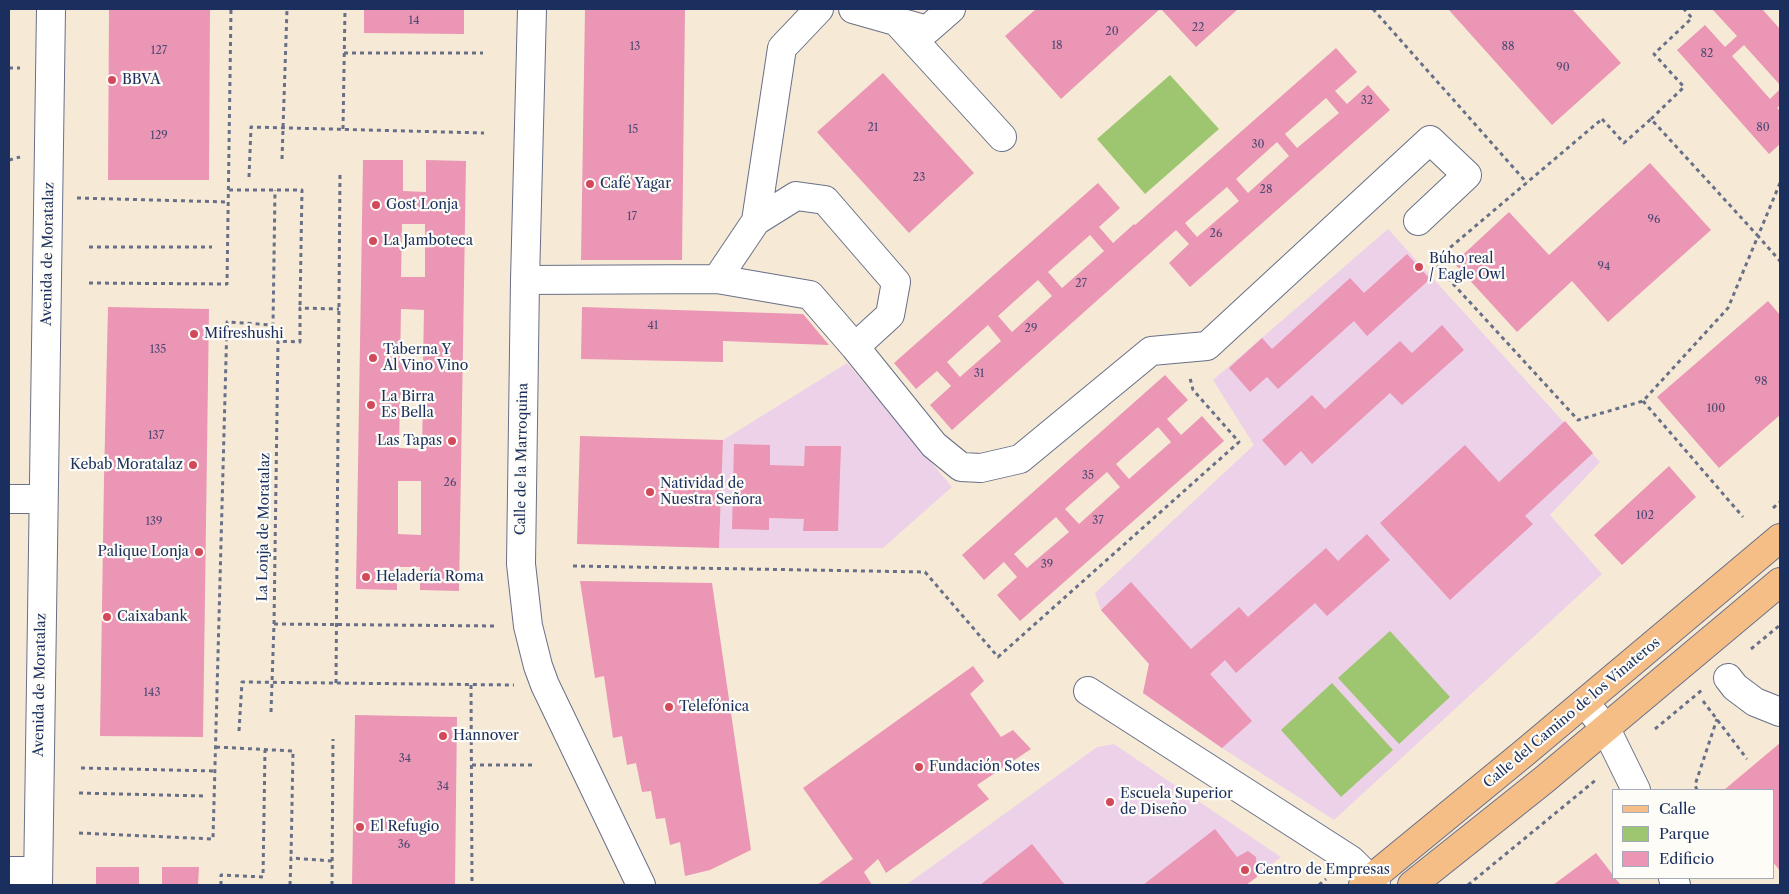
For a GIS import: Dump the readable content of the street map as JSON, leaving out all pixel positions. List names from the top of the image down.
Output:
{
  "streets": {
    "main road": ["Calle del Camino de los Vinateros"],
    "street": ["Avenida de Moratalaz", "Calle de la Marroquina"],
    "path": ["La Lonja de Moratalaz"]
  },
  "places": [
    "BBVA",
    "Café Yagar",
    "Gost Lonja",
    "La Jamboteca",
    "Búho real / Eagle Owl",
    "Mifreshushi",
    "Taberna Y Al Vino Vino",
    "La Birra Es Bella",
    "Las Tapas",
    "Kebab Moratalaz",
    "Natividad de Nuestra Señora",
    "Palique Lonja",
    "Heladería Roma",
    "Caixabank",
    "Telefónica",
    "Hannover",
    "Fundación Sotes",
    "Escuela Superior de Diseño",
    "El Refugio",
    "Centro de Empresas"
  ],
  "house_numbers": [
    "14",
    "22",
    "20",
    "18",
    "13",
    "88",
    "127",
    "82",
    "90",
    "32",
    "21",
    "80",
    "15",
    "129",
    "30",
    "23",
    "28",
    "17",
    "96",
    "26",
    "94",
    "27",
    "41",
    "29",
    "135",
    "31",
    "98",
    "100",
    "137",
    "35",
    "26",
    "102",
    "37",
    "139",
    "39",
    "143",
    "34",
    "34",
    "36"
  ],
  "legend": ["Calle", "Parque", "Edificio"]
}
